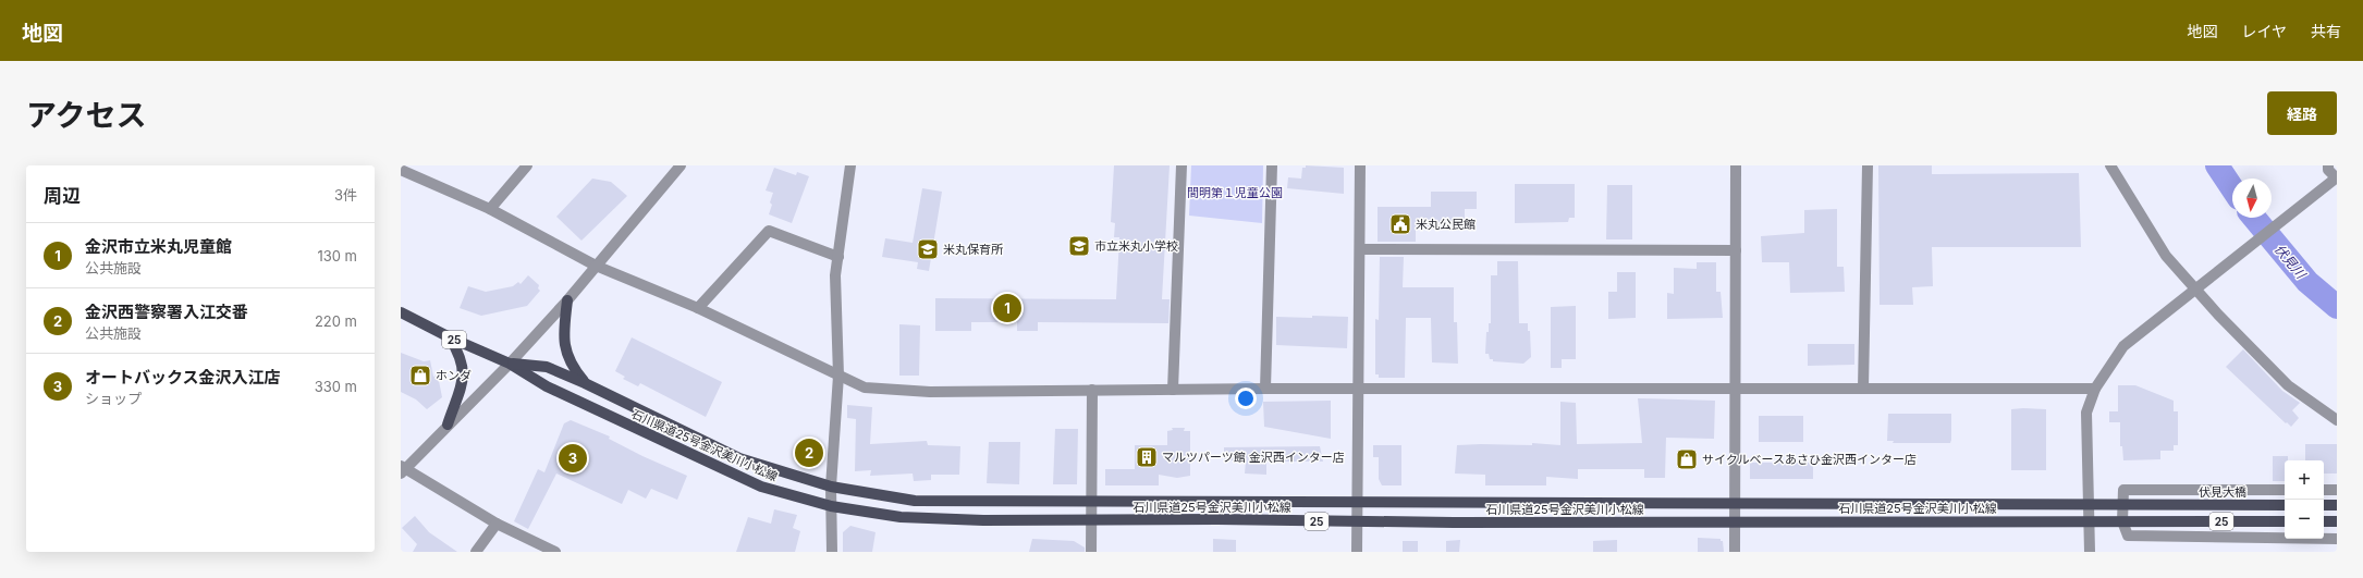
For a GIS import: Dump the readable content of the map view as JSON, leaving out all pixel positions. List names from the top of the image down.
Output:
{
  "streets": {
    "main road": ["25", "石川県道25号金沢美川小松線", "伏見大橋"]
  },
  "crossings": [
    ["石川県道25号金沢美川小松線", "伏見大橋"]
  ],
  "water": ["伏見川"],
  "parks": ["間明第１児童公園"],
  "places": {
    "public building": ["米丸公民館"],
    "school or university": ["市立米丸小学校", "米丸保育所"],
    "shop": ["ホンダ", "サイクルベースあさひ金沢西インター店"],
    "building": ["マルツパーツ館 金沢西インター店"]
  },
  "north": "bottom",
  "page": {
    "header": "地図",
    "nav": ["地図", "レイヤ", "共有"],
    "title": "アクセス",
    "buttons": "経路",
    "heading": ["周辺", "3件"],
    "list": [
      {
        "mark": "1",
        "name": "金沢市立米丸児童館",
        "note": "公共施設",
        "value": "130 m"
      },
      {
        "mark": "2",
        "name": "金沢西警察署入江交番",
        "note": "公共施設",
        "value": "220 m"
      },
      {
        "mark": "3",
        "name": "オートバックス金沢入江店",
        "note": "ショップ",
        "value": "330 m"
      }
    ],
    "pins": ["1", "2", "3"],
    "map_buttons": ["+", "−"]
  }
}
